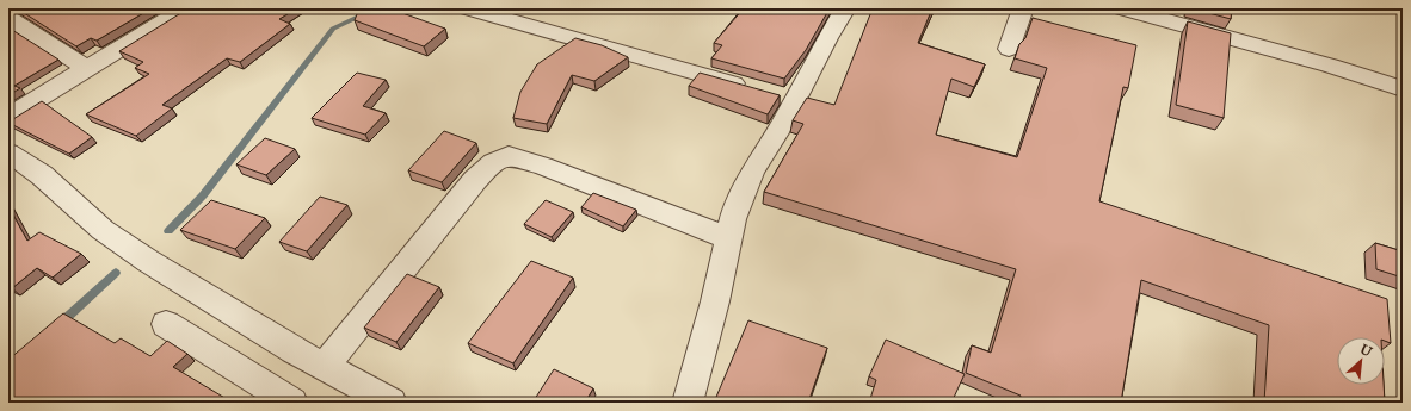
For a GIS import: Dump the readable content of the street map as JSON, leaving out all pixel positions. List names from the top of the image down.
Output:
{
  "north": "top right"
}
